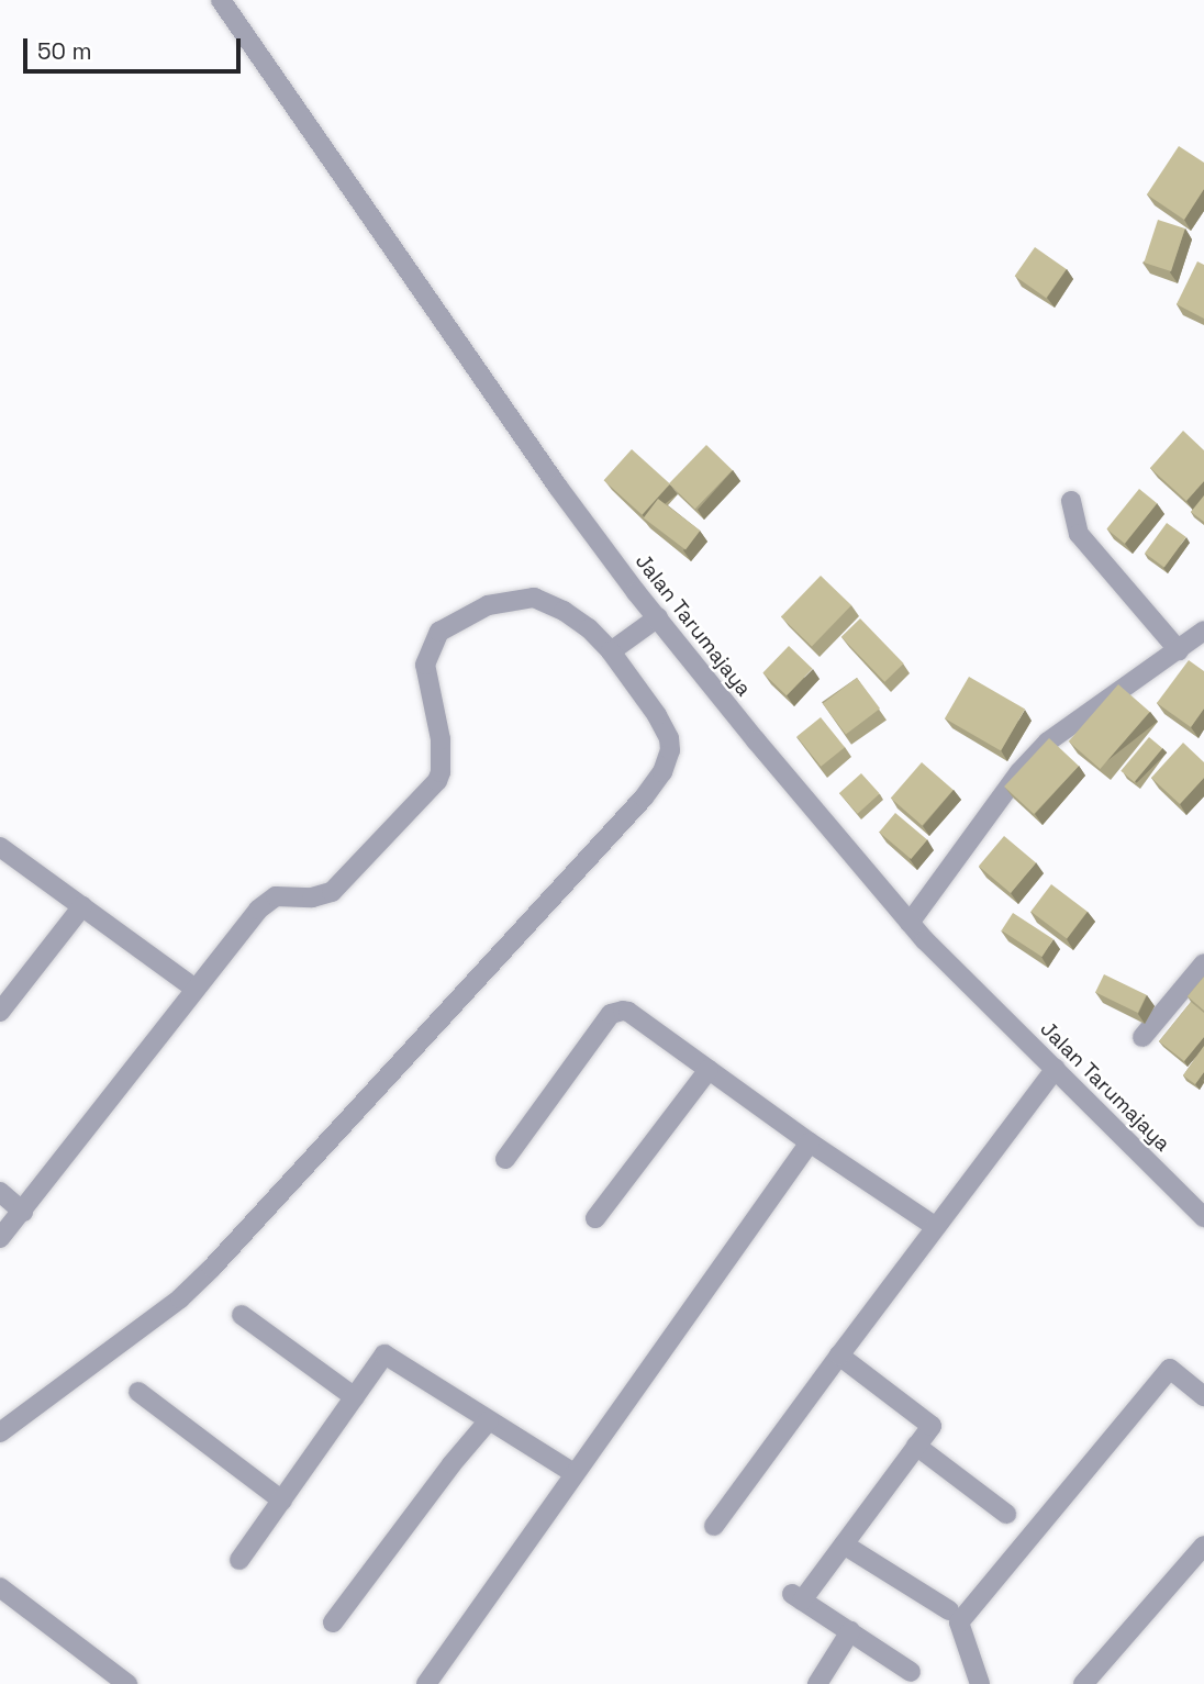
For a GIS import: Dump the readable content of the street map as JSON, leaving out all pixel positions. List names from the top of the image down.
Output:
{
  "streets": {
    "street": ["Jalan Tarumajaya"]
  },
  "scale_bar": "50 m"
}
